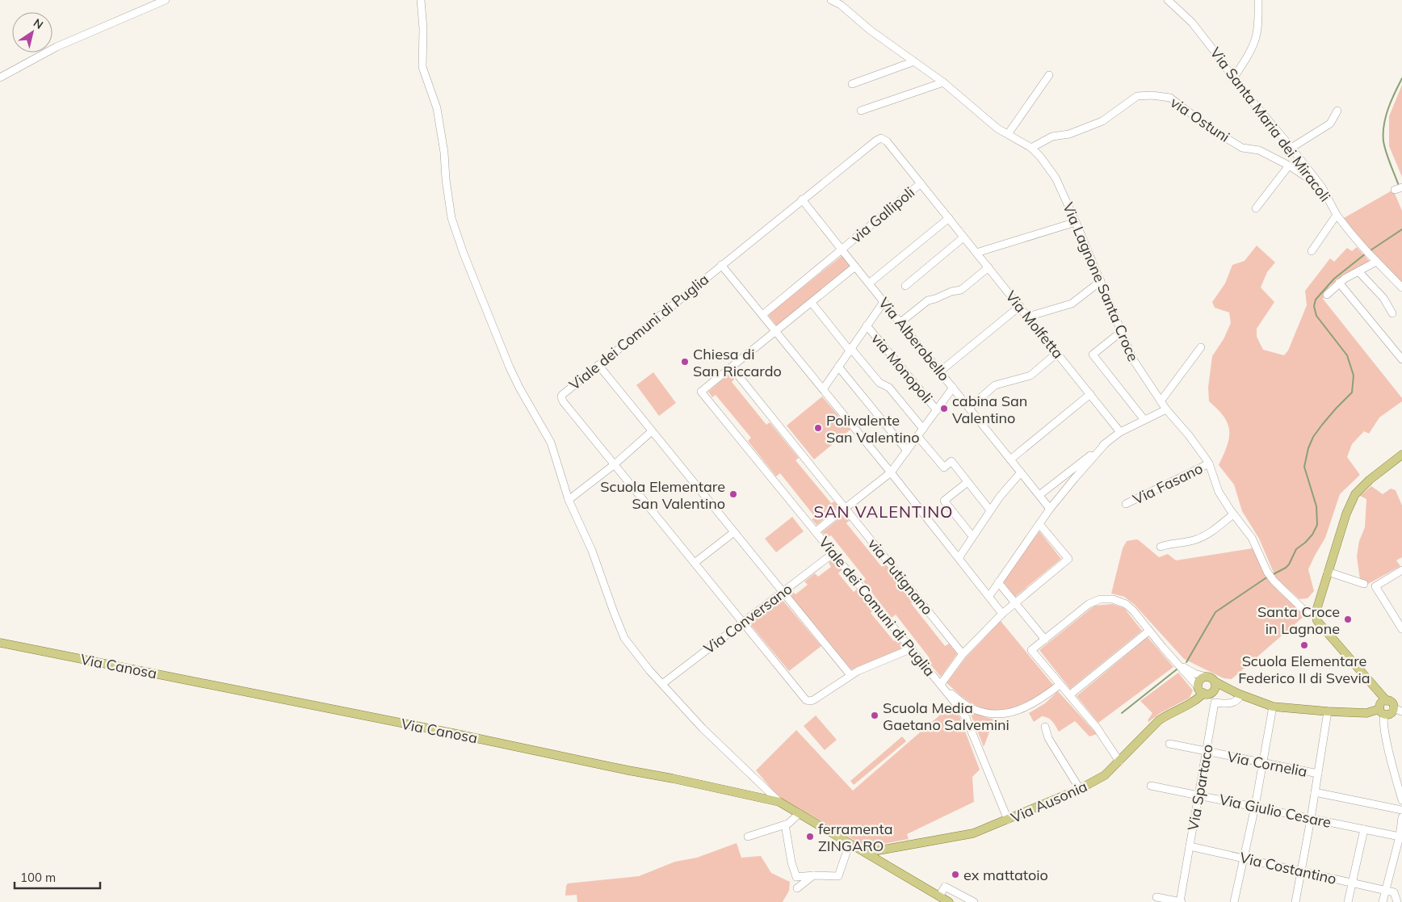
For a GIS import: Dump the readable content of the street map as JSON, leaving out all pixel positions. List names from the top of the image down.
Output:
{
  "streets": {
    "main road": ["Via Canosa", "Via Ausonia"],
    "street": [
      "via Ostuni",
      "Via Santa Maria dei Miracoli",
      "via Gallipoli",
      "Via Lagnone Santa Croce",
      "Via Molfetta",
      "Viale dei Comuni di Puglia",
      "Via Alberobello",
      "via Monopoli",
      "Via Fasano",
      "via Putignano",
      "Via Conversano",
      "Via Cornelia",
      "Via Spartaco",
      "Via Giulio Cesare",
      "Via Costantino"
    ]
  },
  "crossings": [
    ["via Ostuni", "Via Santa Maria dei Miracoli"],
    ["via Ostuni", "Via Lagnone Santa Croce"],
    ["via Gallipoli", "Via Molfetta"],
    ["via Gallipoli", "Viale dei Comuni di Puglia"],
    ["via Gallipoli", "Via Alberobello"],
    ["Via Lagnone Santa Croce", "Via Fasano"],
    ["Viale dei Comuni di Puglia", "via Putignano"],
    ["Viale dei Comuni di Puglia", "Via Conversano"],
    ["Viale dei Comuni di Puglia", "Via Ausonia"],
    ["Via Canosa", "Via Ausonia"],
    ["Via Cornelia", "Via Spartaco"],
    ["Via Spartaco", "Via Giulio Cesare"],
    ["Via Spartaco", "Via Costantino"]
  ],
  "districts": ["SAN VALENTINO"],
  "places": [
    "Chiesa di San Riccardo",
    "cabina San Valentino",
    "Polivalente San Valentino",
    "Scuola Elementare San Valentino",
    "Santa Croce in Lagnone",
    "Scuola Elementare Federico II di Svevia",
    "Scuola Media Gaetano Salvemini",
    "ferramenta ZINGARO",
    "ex mattatoio"
  ],
  "scale_bar": "100 m",
  "north": "top right"
}
